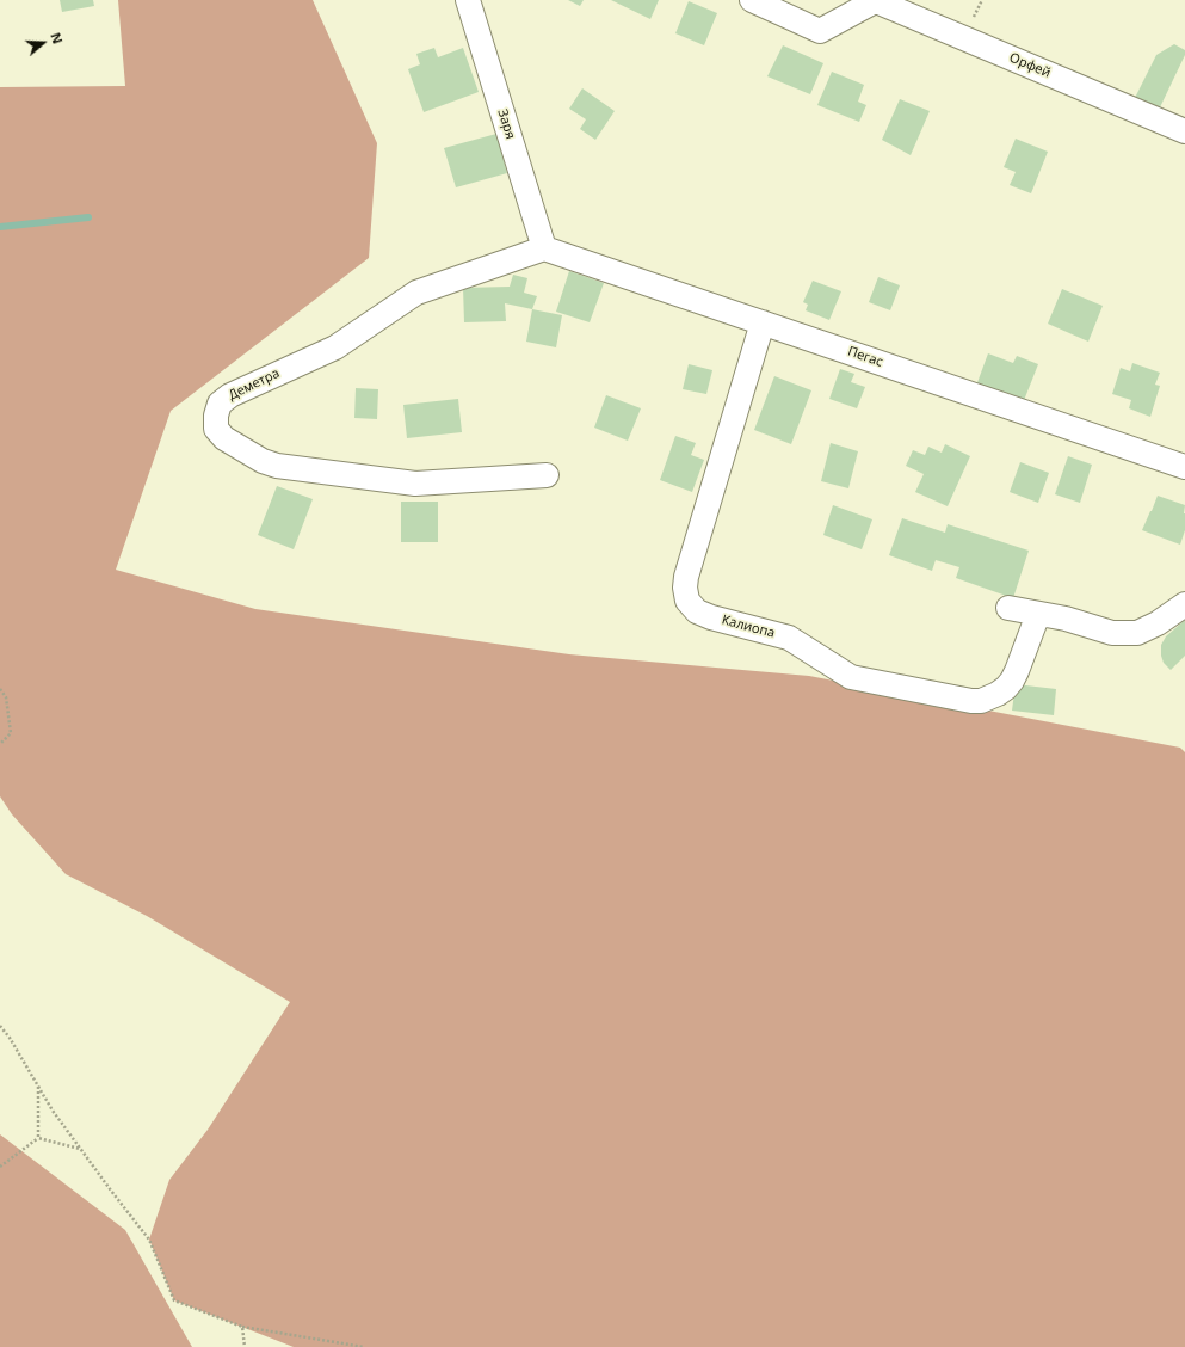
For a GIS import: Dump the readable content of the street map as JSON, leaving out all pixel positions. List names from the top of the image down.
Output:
{
  "streets": {
    "street": [
      "Орфей",
      "Заря",
      "Пегас",
      "Деметра",
      "Калиопа"
    ]
  },
  "crossings": [
    ["Заря", "Пегас"],
    ["Заря", "Деметра"],
    ["Пегас", "Деметра"],
    ["Пегас", "Калиопа"]
  ],
  "north": "right"
}
